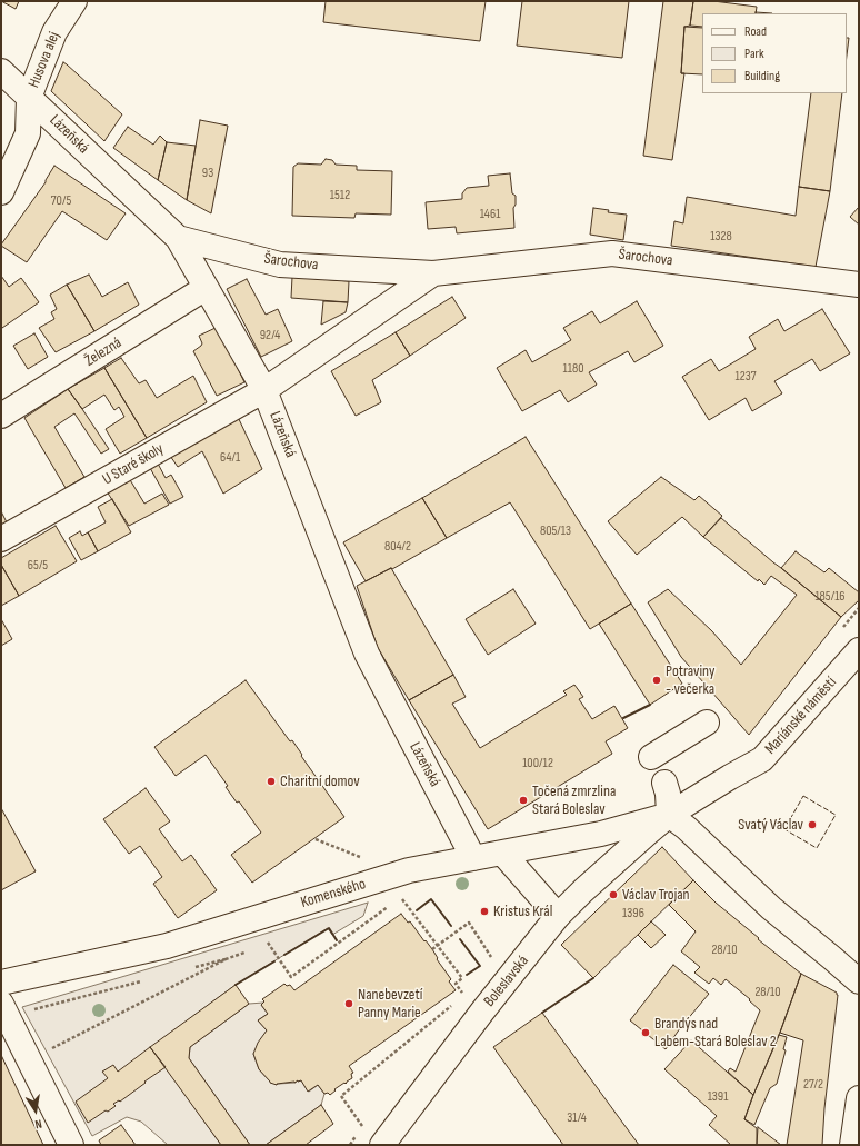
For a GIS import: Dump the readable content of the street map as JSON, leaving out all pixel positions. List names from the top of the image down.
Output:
{
  "streets": {
    "street": [
      "Husova alej",
      "Lázeňská",
      "Šarochova",
      "Železná",
      "U Staré školy",
      "Mariánské náměstí",
      "Komenského",
      "Boleslavská"
    ]
  },
  "crossings": [
    ["Husova alej", "Lázeňská"],
    ["Lázeňská", "Šarochova"],
    ["Lázeňská", "Železná"],
    ["Lázeňská", "U Staré školy"],
    ["Lázeňská", "Komenského"],
    ["Šarochova", "U Staré školy"],
    ["Mariánské náměstí", "Komenského"],
    ["Mariánské náměstí", "Boleslavská"]
  ],
  "places": [
    "Potraviny - večerka",
    "Charitní domov",
    "Točená zmrzlina Stará Boleslav",
    "Svatý Václav",
    "Václav Trojan",
    "Kristus Král",
    "Nanebevzetí Panny Marie",
    "Brandýs nad Labem-Stará Boleslav 2"
  ],
  "house_numbers": [
    "93",
    "1512",
    "70/5",
    "1461",
    "1328",
    "92/4",
    "1180",
    "1237",
    "64/1",
    "805/13",
    "804/2",
    "65/5",
    "185/16",
    "100/12",
    "1396",
    "28/10",
    "28/10",
    "27/2",
    "1391",
    "31/4"
  ],
  "legend": ["Road", "Park", "Building"],
  "north": "bottom"
}
